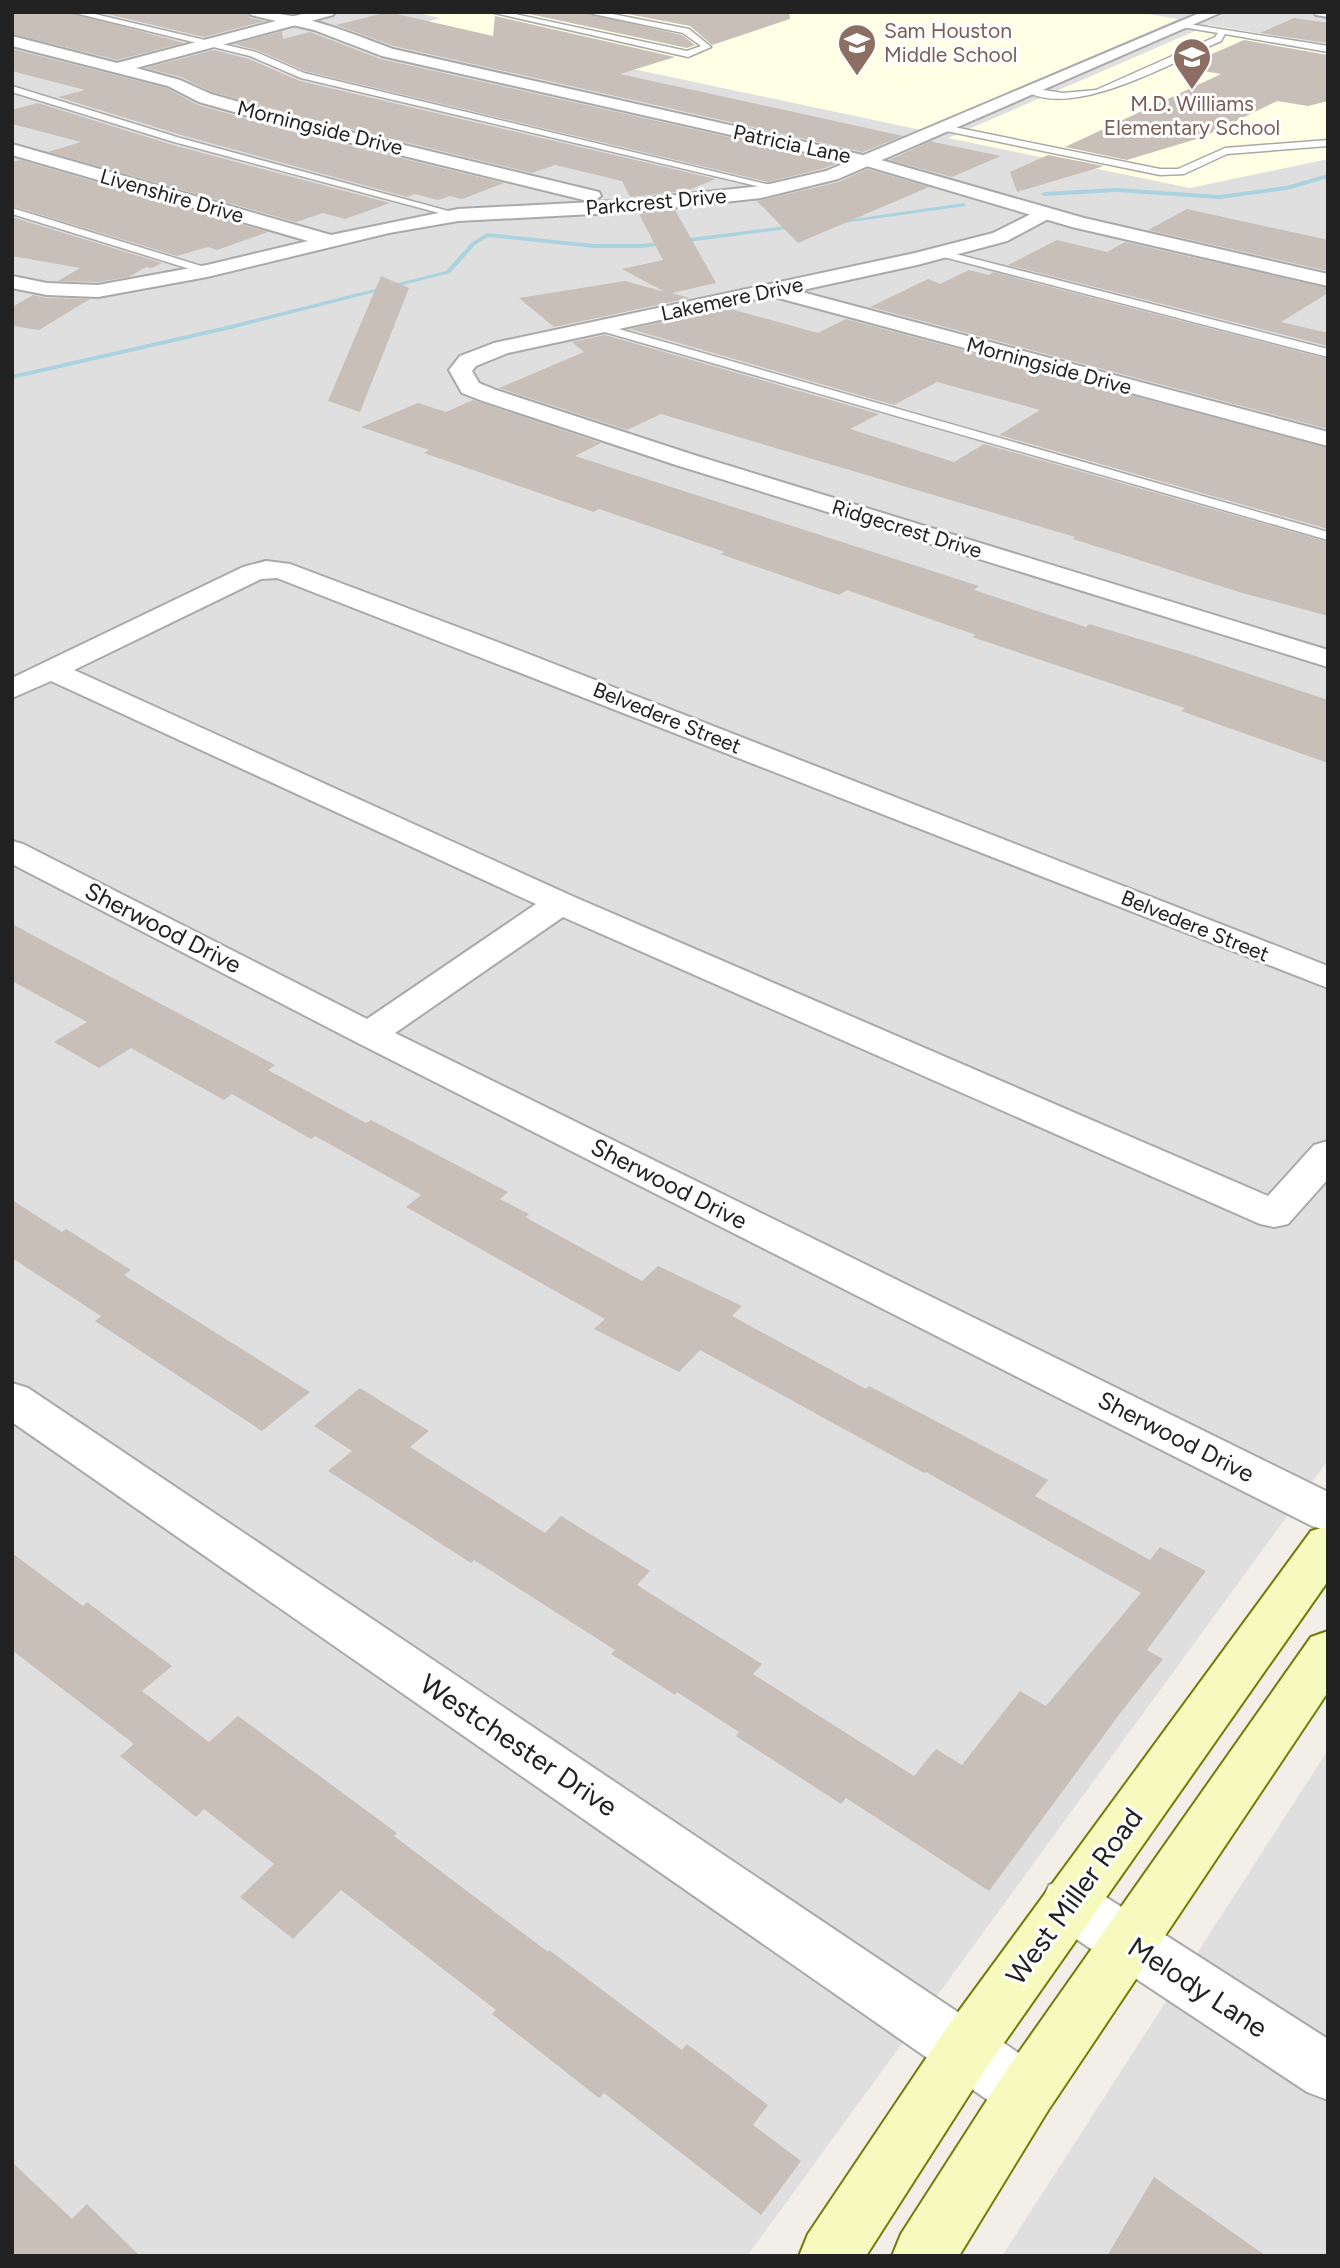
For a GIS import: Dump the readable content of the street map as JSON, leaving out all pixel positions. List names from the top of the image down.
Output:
{
  "streets": {
    "main road": ["West Miller Road"],
    "street": [
      "Morningside Drive",
      "Patricia Lane",
      "Livenshire Drive",
      "Parkcrest Drive",
      "Lakemere Drive",
      "Ridgecrest Drive",
      "Belvedere Street",
      "Sherwood Drive",
      "Westchester Drive",
      "Melody Lane"
    ]
  },
  "crossings": [
    ["Morningside Drive", "Parkcrest Drive"],
    ["Morningside Drive", "Lakemere Drive"],
    ["Patricia Lane", "Parkcrest Drive"],
    ["Patricia Lane", "Lakemere Drive"],
    ["Livenshire Drive", "Parkcrest Drive"],
    ["Lakemere Drive", "Ridgecrest Drive"],
    ["Westchester Drive", "West Miller Road"],
    ["West Miller Road", "Melody Lane"]
  ],
  "places": {
    "school or university": ["Sam Houston Middle School", "M.D. Williams Elementary School"]
  }
}
